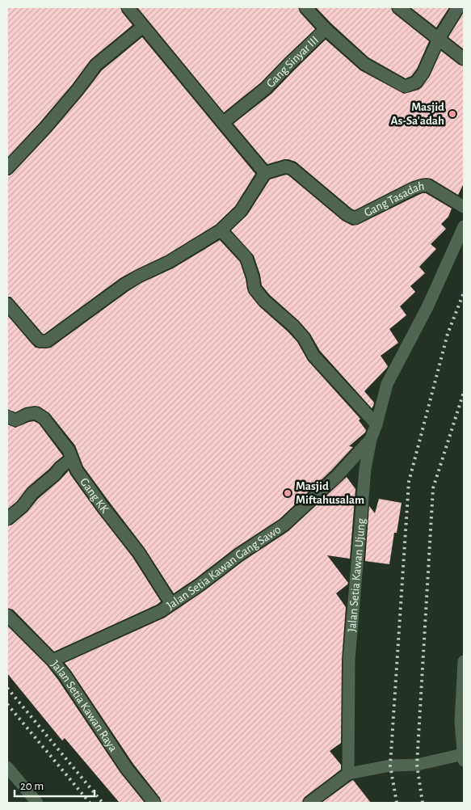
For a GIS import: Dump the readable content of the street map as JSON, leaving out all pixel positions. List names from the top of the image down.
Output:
{
  "streets": {
    "street": [
      "Gang Sinyar III",
      "Gang Tasadah",
      "Gang KK",
      "Jalan Setia Kawan Gang Sawo",
      "Jalan Setia Kawan Ujung",
      "Jalan Setia Kawan Raya"
    ]
  },
  "crossings": [
    ["Gang KK", "Jalan Setia Kawan Gang Sawo"],
    ["Jalan Setia Kawan Gang Sawo", "Jalan Setia Kawan Ujung"],
    ["Jalan Setia Kawan Gang Sawo", "Jalan Setia Kawan Raya"]
  ],
  "places": ["Masjid As-Sa'adah", "Masjid Miftahusalam"],
  "scale_bar": "20 m"
}
